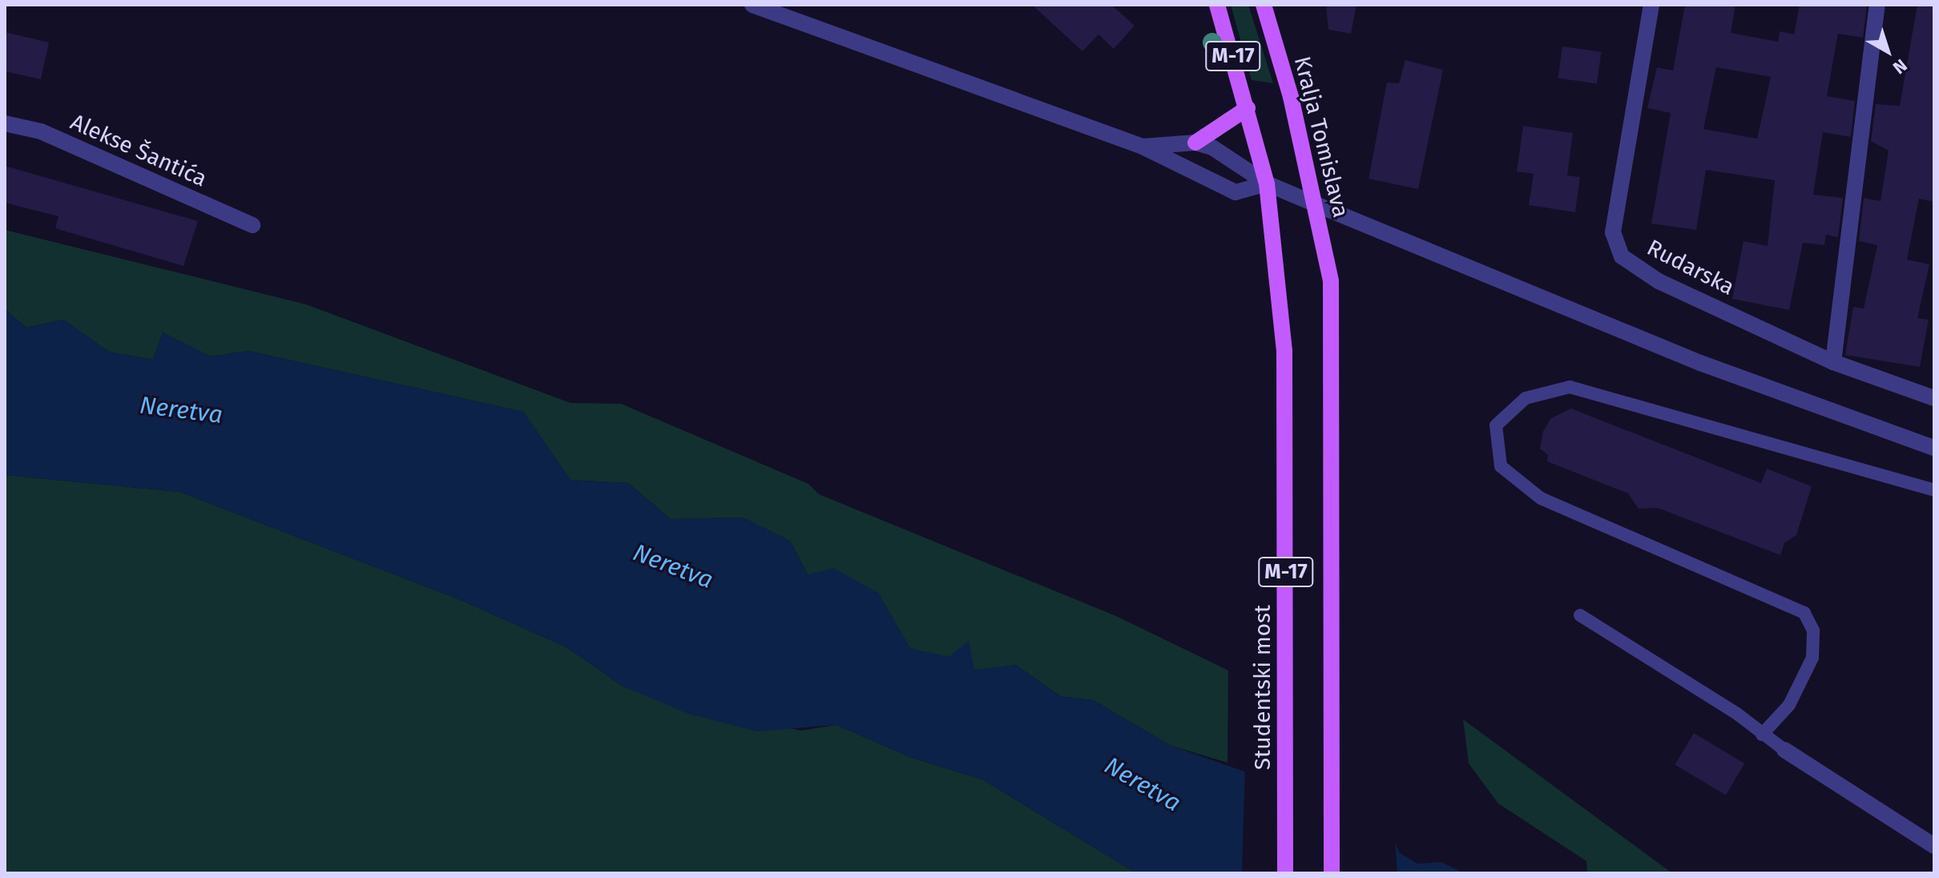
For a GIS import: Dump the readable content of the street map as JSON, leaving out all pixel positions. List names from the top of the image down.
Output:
{
  "streets": {
    "main road": ["M-17", "Kralja Tomislava", "Studentski most"],
    "street": ["Alekse Šantića", "Rudarska"]
  },
  "crossings": [
    ["M-17", "Studentski most"]
  ],
  "water": ["Neretva"],
  "north": "bottom right"
}
